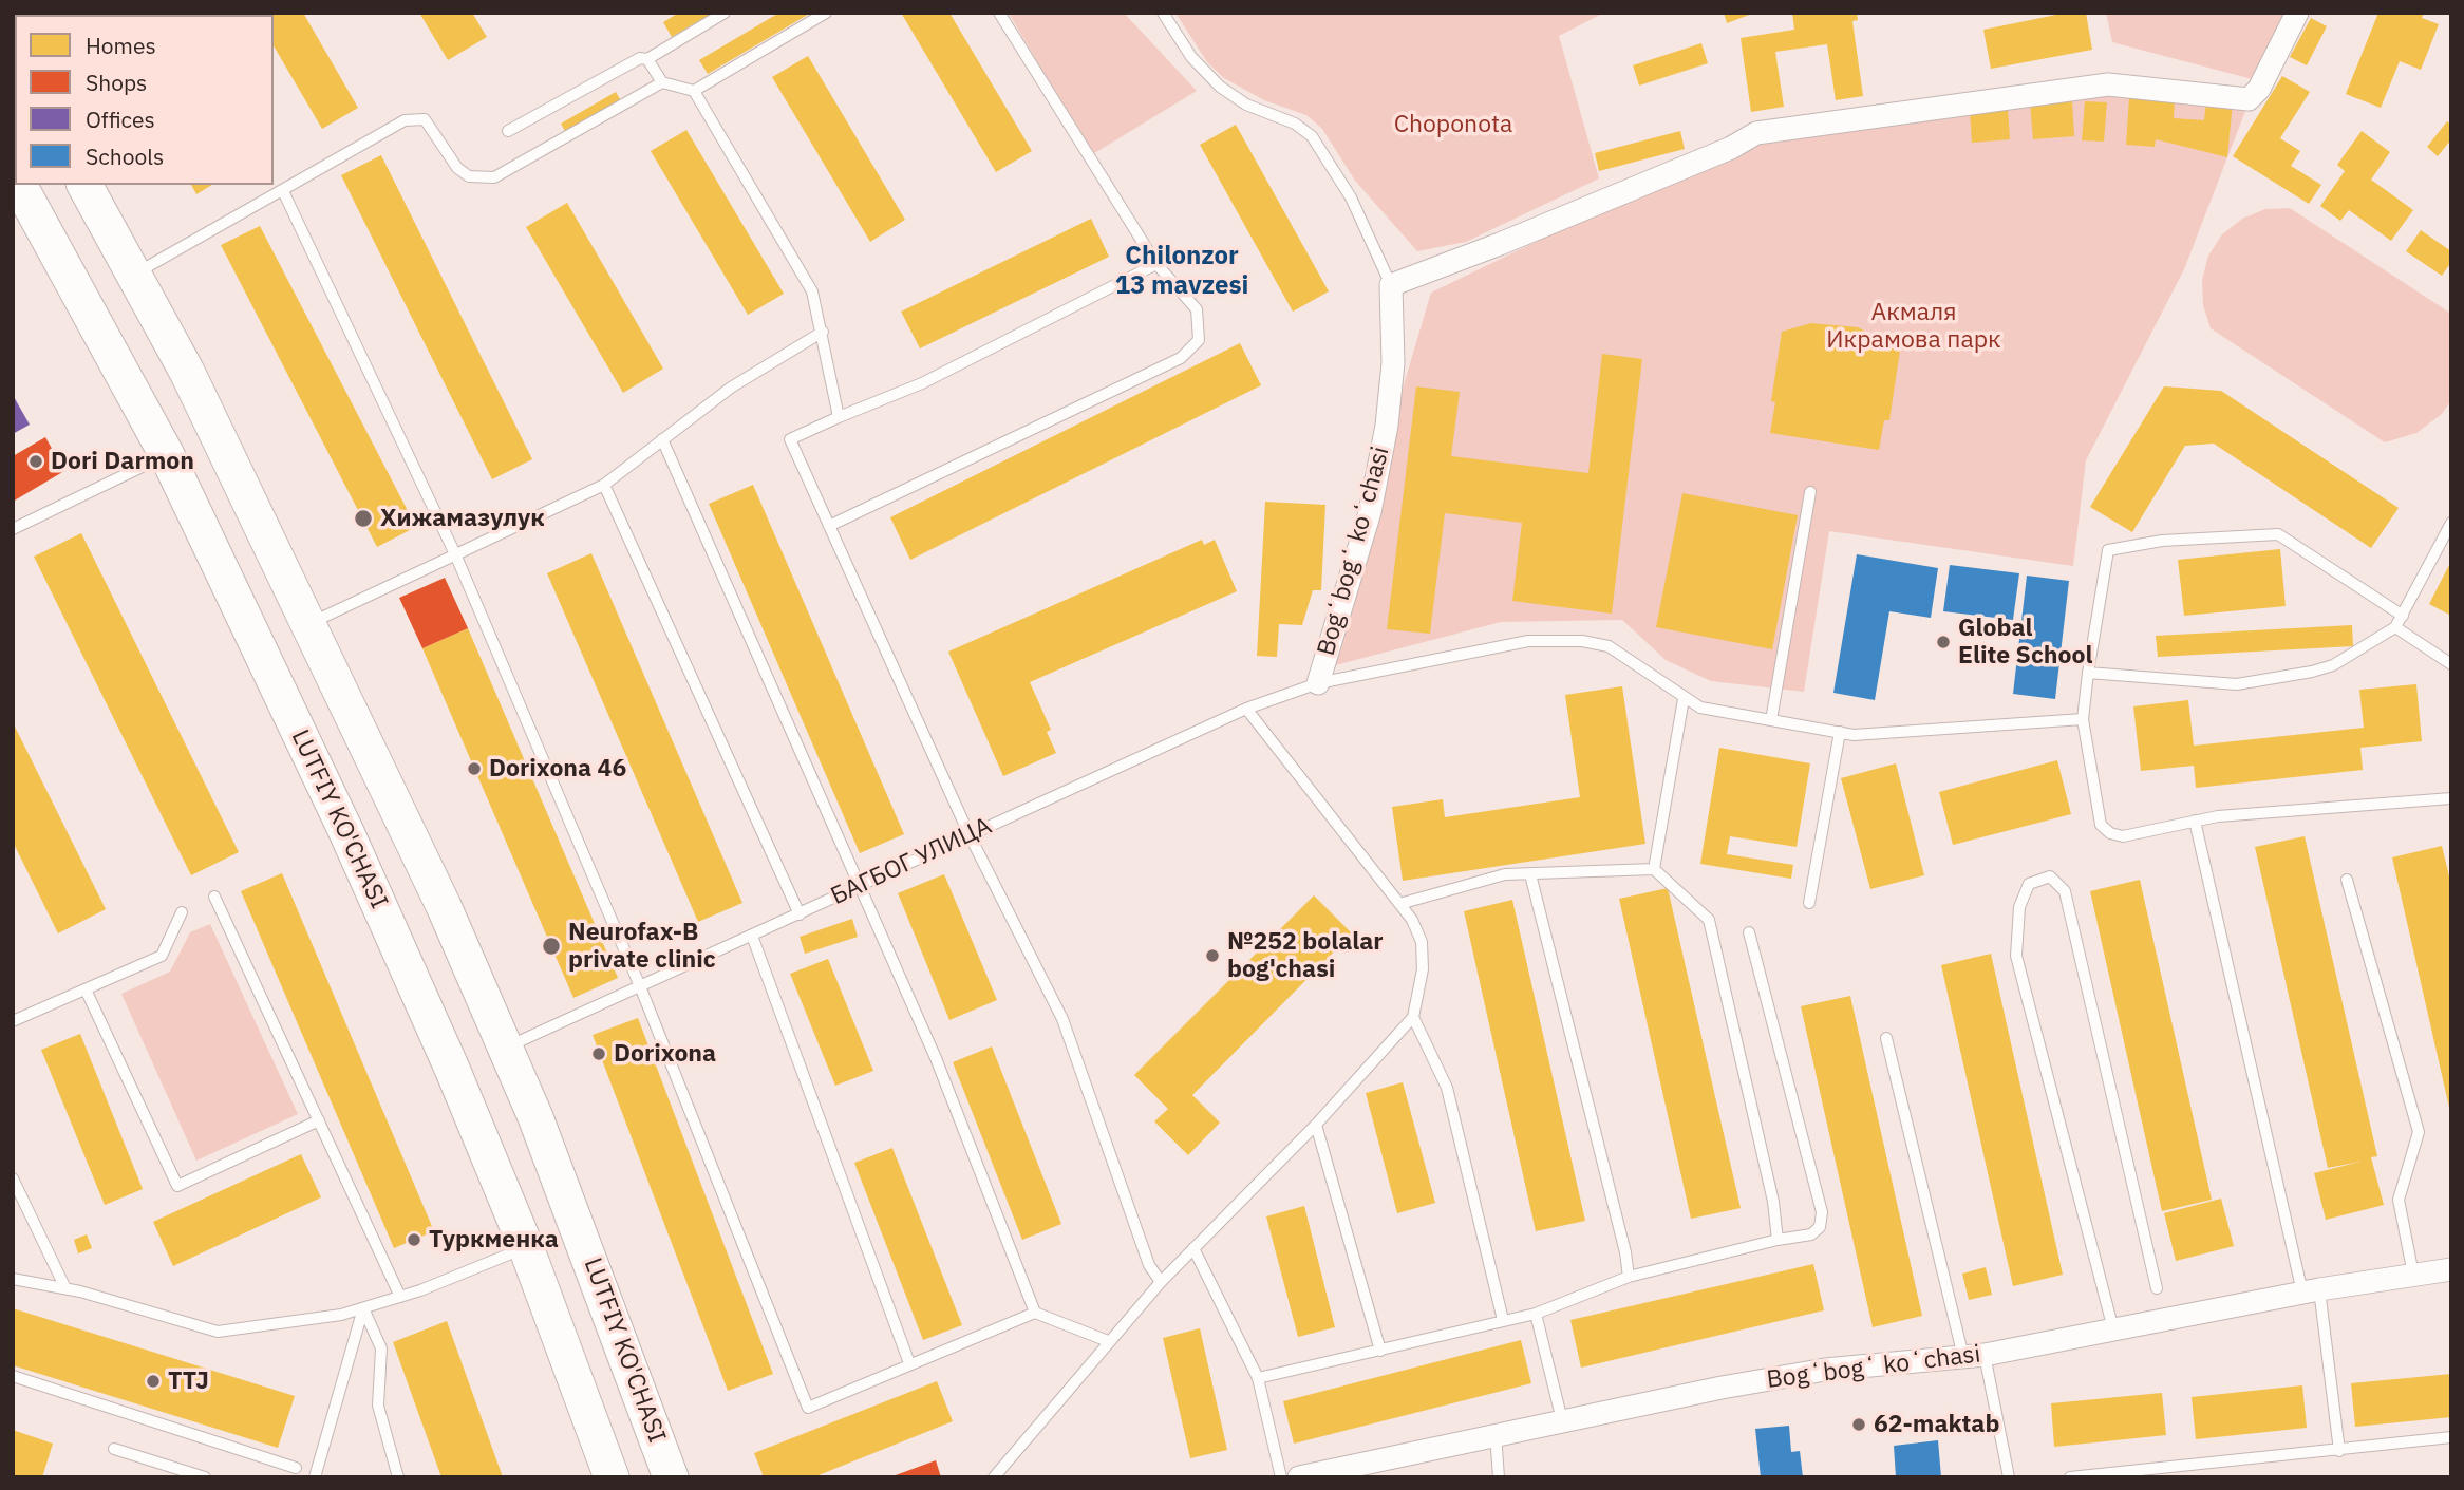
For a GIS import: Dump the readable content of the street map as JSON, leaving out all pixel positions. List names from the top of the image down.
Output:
{
  "streets": {
    "main road": ["LUTFIY KO'CHASI"],
    "street": ["Bogʻbogʻ koʻchasi"],
    "lane": ["БАГБОГ УЛИЦА"]
  },
  "crossings": [
    ["Bogʻbogʻ koʻchasi", "БАГБОГ УЛИЦА"],
    ["LUTFIY KO'CHASI", "БАГБОГ УЛИЦА"]
  ],
  "districts": ["Chilonzor 13 mavzesi"],
  "parks": ["Choponota", "Акмаля Икрамова парк"],
  "places": [
    "Dori Darmon",
    "Хижамазулук",
    "Global Elite School",
    "Dorixona 46",
    "Neurofax-B private clinic",
    "№252 bolalar bog'chasi",
    "Dorixona",
    "Туркменка",
    "TTJ",
    "62-maktab"
  ],
  "legend": [
    "Homes",
    "Shops",
    "Offices",
    "Schools"
  ]
}
